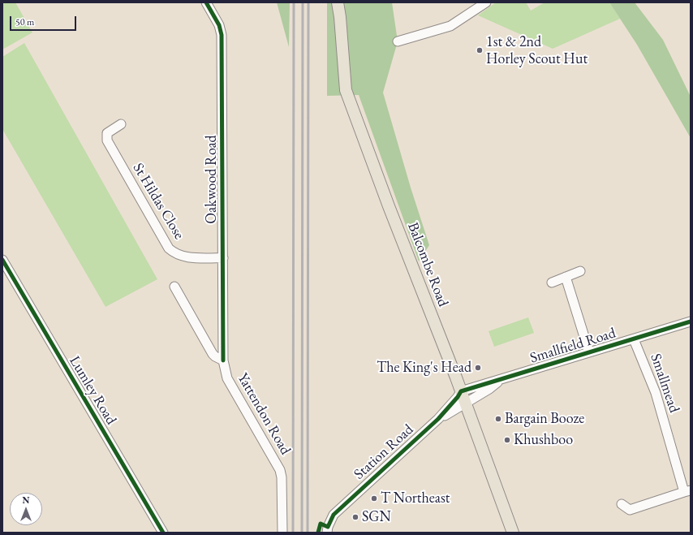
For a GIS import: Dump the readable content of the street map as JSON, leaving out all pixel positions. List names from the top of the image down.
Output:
{
  "streets": {
    "main road": ["Balcombe Road"],
    "street": [
      "Oakwood Road",
      "St Hildas Close",
      "Smallfield Road",
      "Smallmead",
      "Lumley Road",
      "Yattendon Road",
      "Station Road"
    ]
  },
  "crossings": [
    ["Oakwood Road", "St Hildas Close"],
    ["Oakwood Road", "Yattendon Road"],
    ["Balcombe Road", "Smallfield Road"],
    ["Balcombe Road", "Station Road"],
    ["Smallfield Road", "Smallmead"],
    ["Smallfield Road", "Station Road"]
  ],
  "places": [
    "1st & 2nd Horley Scout Hut",
    "The King's Head",
    "Bargain Booze",
    "Khushboo",
    "T Northeast",
    "SGN"
  ],
  "scale_bar": "50 m",
  "north": "top"
}
